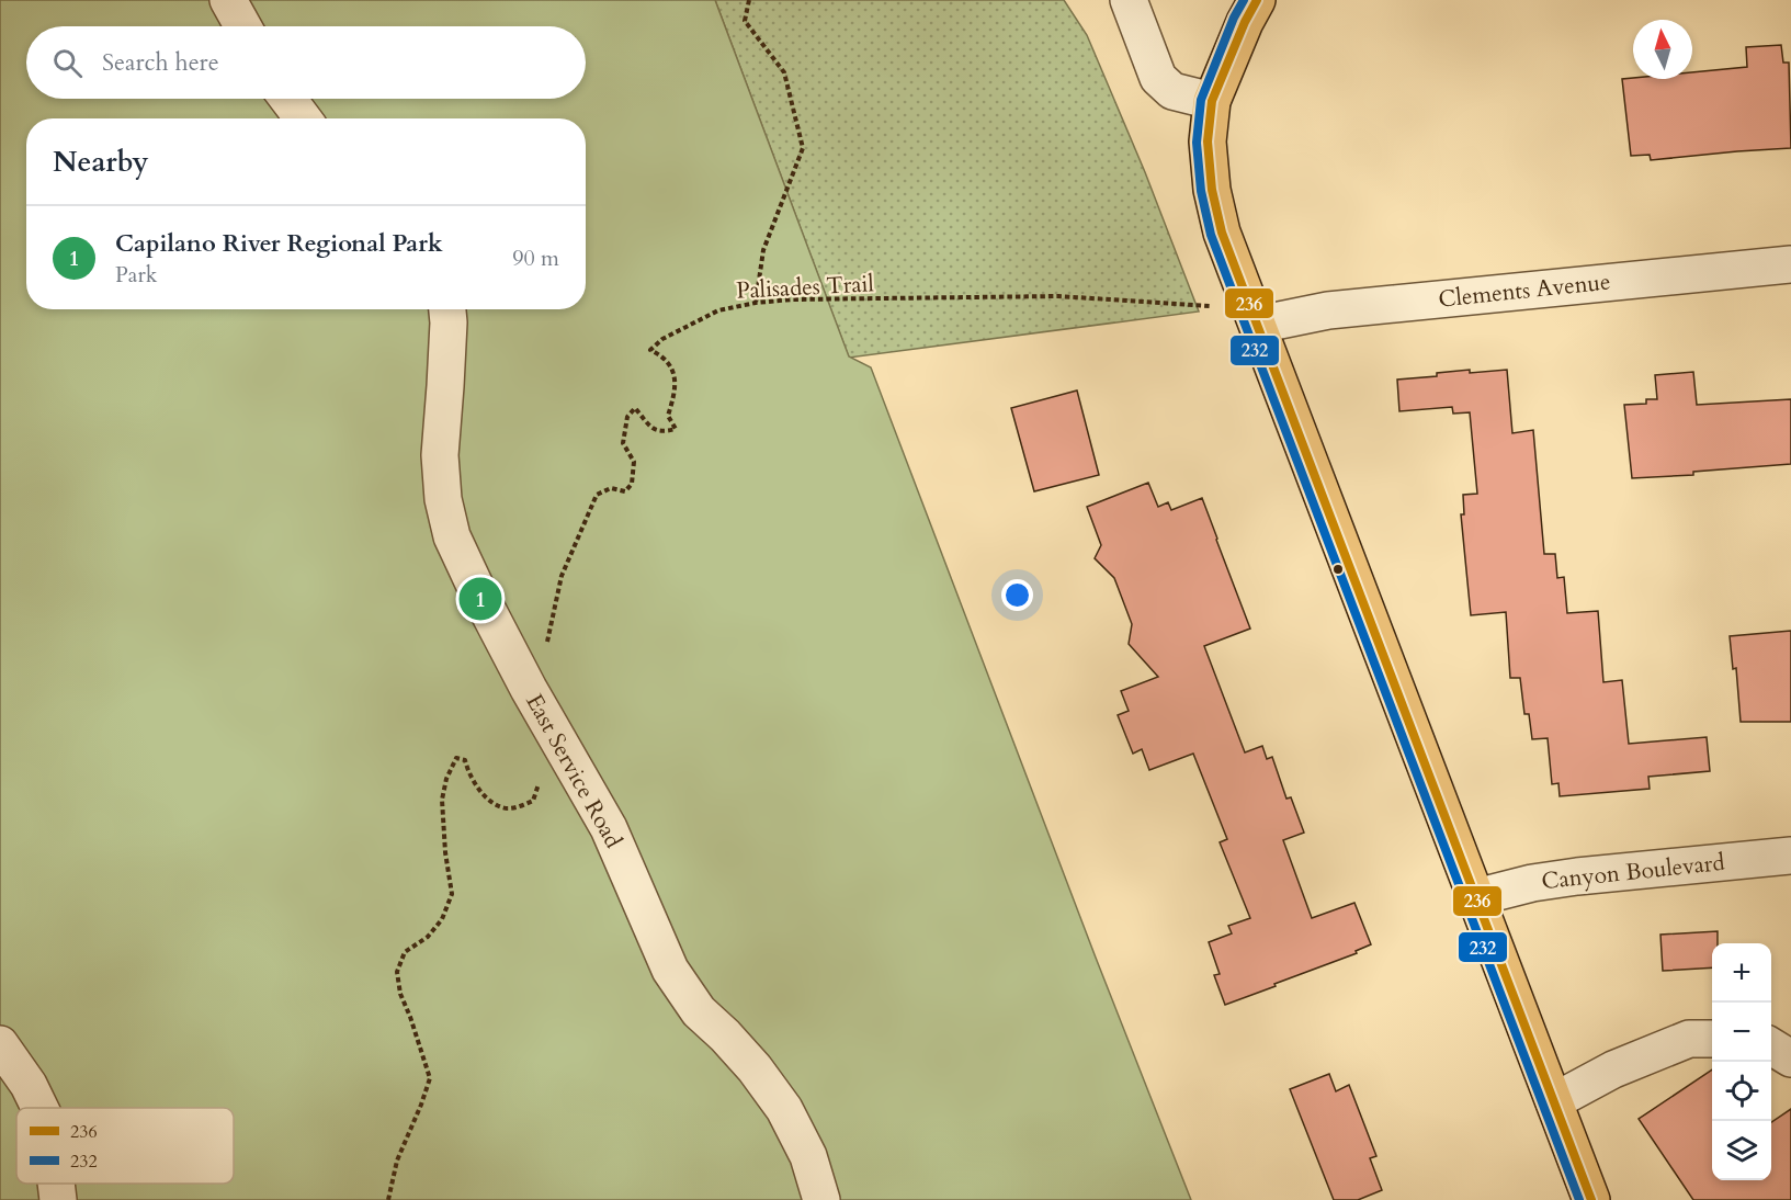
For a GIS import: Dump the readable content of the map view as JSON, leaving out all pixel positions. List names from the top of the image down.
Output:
{
  "streets": {
    "street": ["Clements Avenue", "East Service Road", "Canyon Boulevard"],
    "path": ["Palisades Trail"]
  },
  "lines": ["transit line 236", "transit line 232"],
  "legend": ["236", "232"],
  "north": "top",
  "page": {
    "search": "Search here",
    "heading": "Nearby",
    "list": [
      {
        "mark": "1",
        "name": "Capilano River Regional Park",
        "note": "Park",
        "value": "90 m"
      }
    ],
    "pins": "1",
    "map_buttons": ["+", "−"]
  }
}
